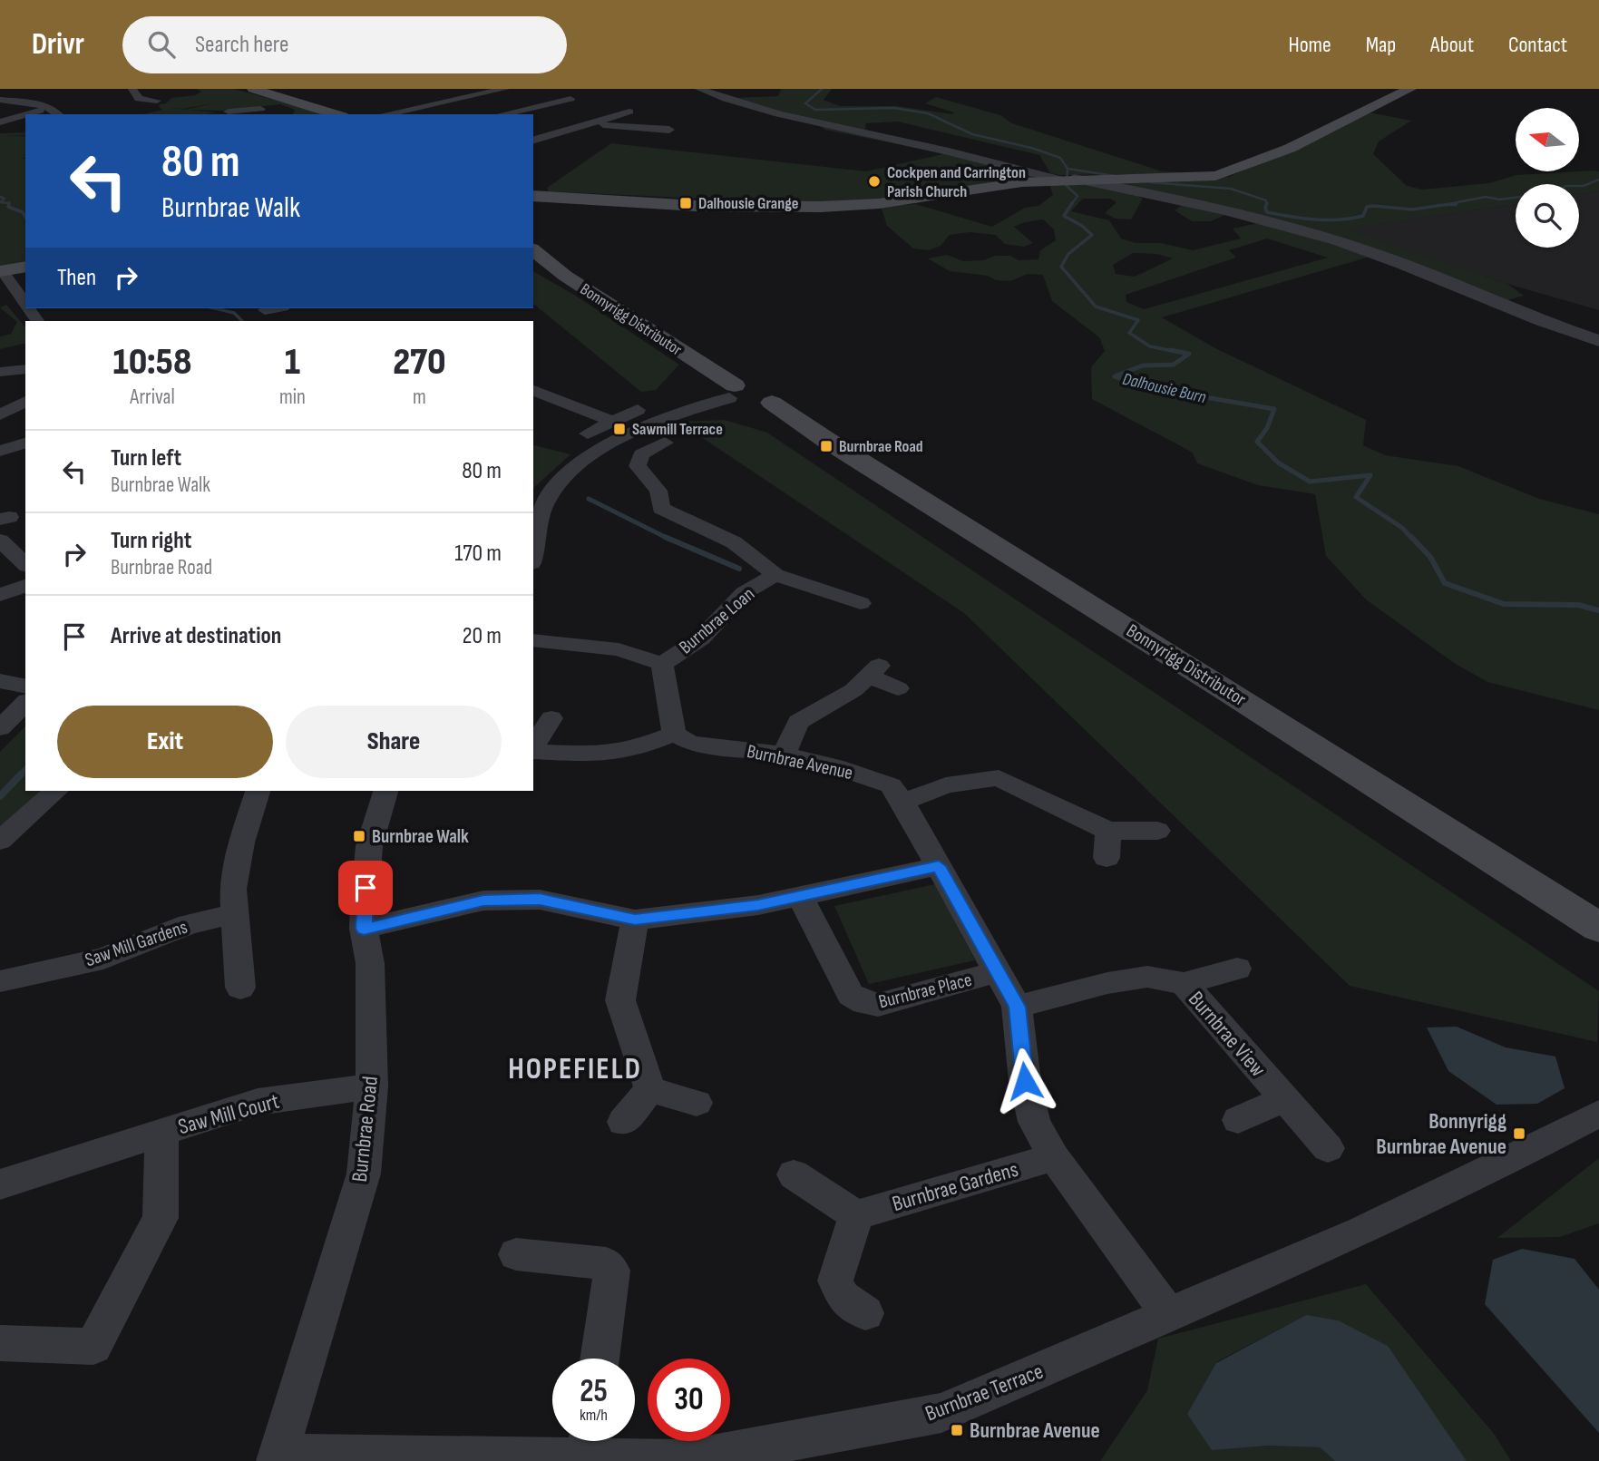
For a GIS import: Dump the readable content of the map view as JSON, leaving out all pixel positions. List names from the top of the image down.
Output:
{
  "streets": {
    "main road": ["Bonnyrigg Distributor"],
    "street": [
      "Burnbrae Loan",
      "Burnbrae Avenue",
      "Saw Mill Gardens",
      "Burnbrae Place",
      "Burnbrae View",
      "Saw Mill Court",
      "Burnbrae Road",
      "Burnbrae Gardens",
      "Burnbrae Terrace"
    ]
  },
  "crossings": [
    ["Burnbrae Avenue", "Burnbrae Place"],
    ["Burnbrae Avenue", "Burnbrae View"],
    ["Burnbrae Avenue", "Burnbrae Gardens"],
    ["Burnbrae Avenue", "Burnbrae Terrace"],
    ["Saw Mill Court", "Burnbrae Road"],
    ["Burnbrae Road", "Burnbrae Terrace"]
  ],
  "districts": ["HOPEFIELD"],
  "water": ["Dalhousie Burn"],
  "places": {
    "other": ["Cockpen and Carrington Parish Church"],
    "transit": [
      "Dalhousie Grange",
      "Sawmill Terrace",
      "Burnbrae Road",
      "Burnbrae Walk",
      "Bonnyrigg Burnbrae Avenue",
      "Burnbrae Avenue"
    ]
  },
  "north": "left",
  "page": {
    "header": "Drivr",
    "search": "Search here",
    "nav": [
      "Home",
      "Map",
      "About",
      "Contact"
    ],
    "turn": ["80 m", "Burnbrae Walk"],
    "then": "Then",
    "eta": [
      "10:58",
      "Arrival",
      "1",
      "min",
      "270",
      "m"
    ],
    "list": [
      {
        "name": "Turn left",
        "note": "Burnbrae Walk",
        "value": "80 m"
      },
      {
        "name": "Turn right",
        "note": "Burnbrae Road",
        "value": "170 m"
      },
      {
        "name": "Arrive at destination",
        "value": "20 m"
      }
    ],
    "buttons": ["Exit", "Share"],
    "speed": "25 km/h",
    "limit": "30"
  }
}
